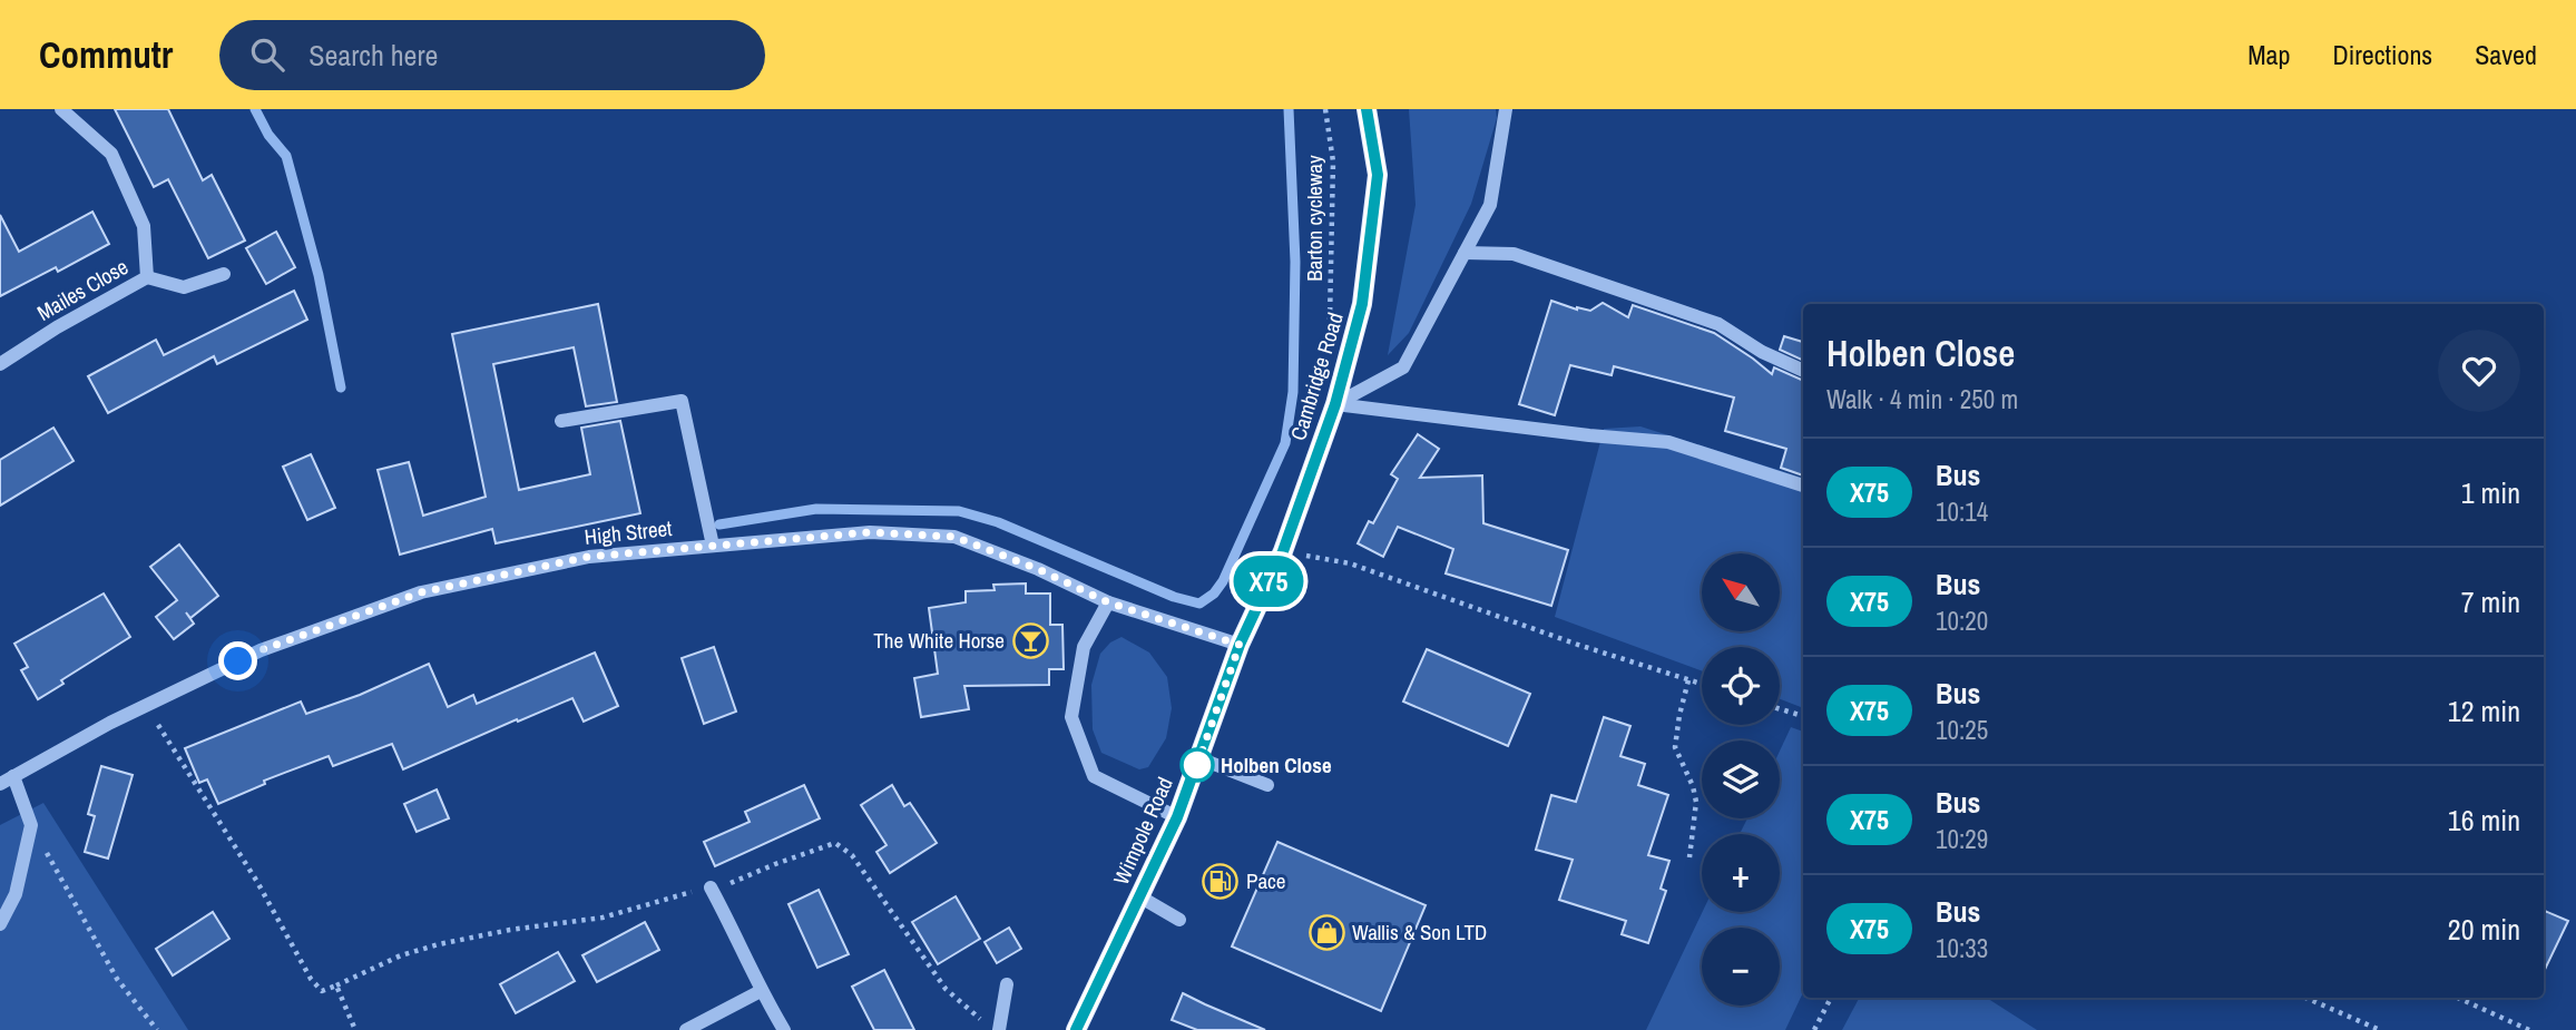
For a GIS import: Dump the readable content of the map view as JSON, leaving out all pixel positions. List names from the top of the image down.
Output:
{
  "streets": {
    "main road": ["Cambridge Road", "Wimpole Road"],
    "street": ["Mailes Close", "High Street"],
    "path": ["Barton cycleway"]
  },
  "crossings": [
    ["Cambridge Road", "High Street"],
    ["Cambridge Road", "Wimpole Road"],
    ["High Street", "Wimpole Road"]
  ],
  "places": {
    "bar": ["The White Horse"],
    "other": ["Holben Close"],
    "fuel station": ["Pace"],
    "shop": ["Wallis & Son LTD"]
  },
  "lines": ["bus line X75"],
  "north": "top left",
  "page": {
    "header": "Commutr",
    "search": "Search here",
    "nav": ["Map", "Directions", "Saved"],
    "on_map": "X75",
    "heading": ["Holben Close", "Walk · 4 min · 250 m"],
    "list": [
      {
        "mark": "X75",
        "name": "Bus",
        "note": "10:14",
        "value": "1 min"
      },
      {
        "mark": "X75",
        "name": "Bus",
        "note": "10:20",
        "value": "7 min"
      },
      {
        "mark": "X75",
        "name": "Bus",
        "note": "10:25",
        "value": "12 min"
      },
      {
        "mark": "X75",
        "name": "Bus",
        "note": "10:29",
        "value": "16 min"
      },
      {
        "mark": "X75",
        "name": "Bus",
        "note": "10:33",
        "value": "20 min"
      }
    ],
    "map_buttons": ["+", "−"]
  }
}
